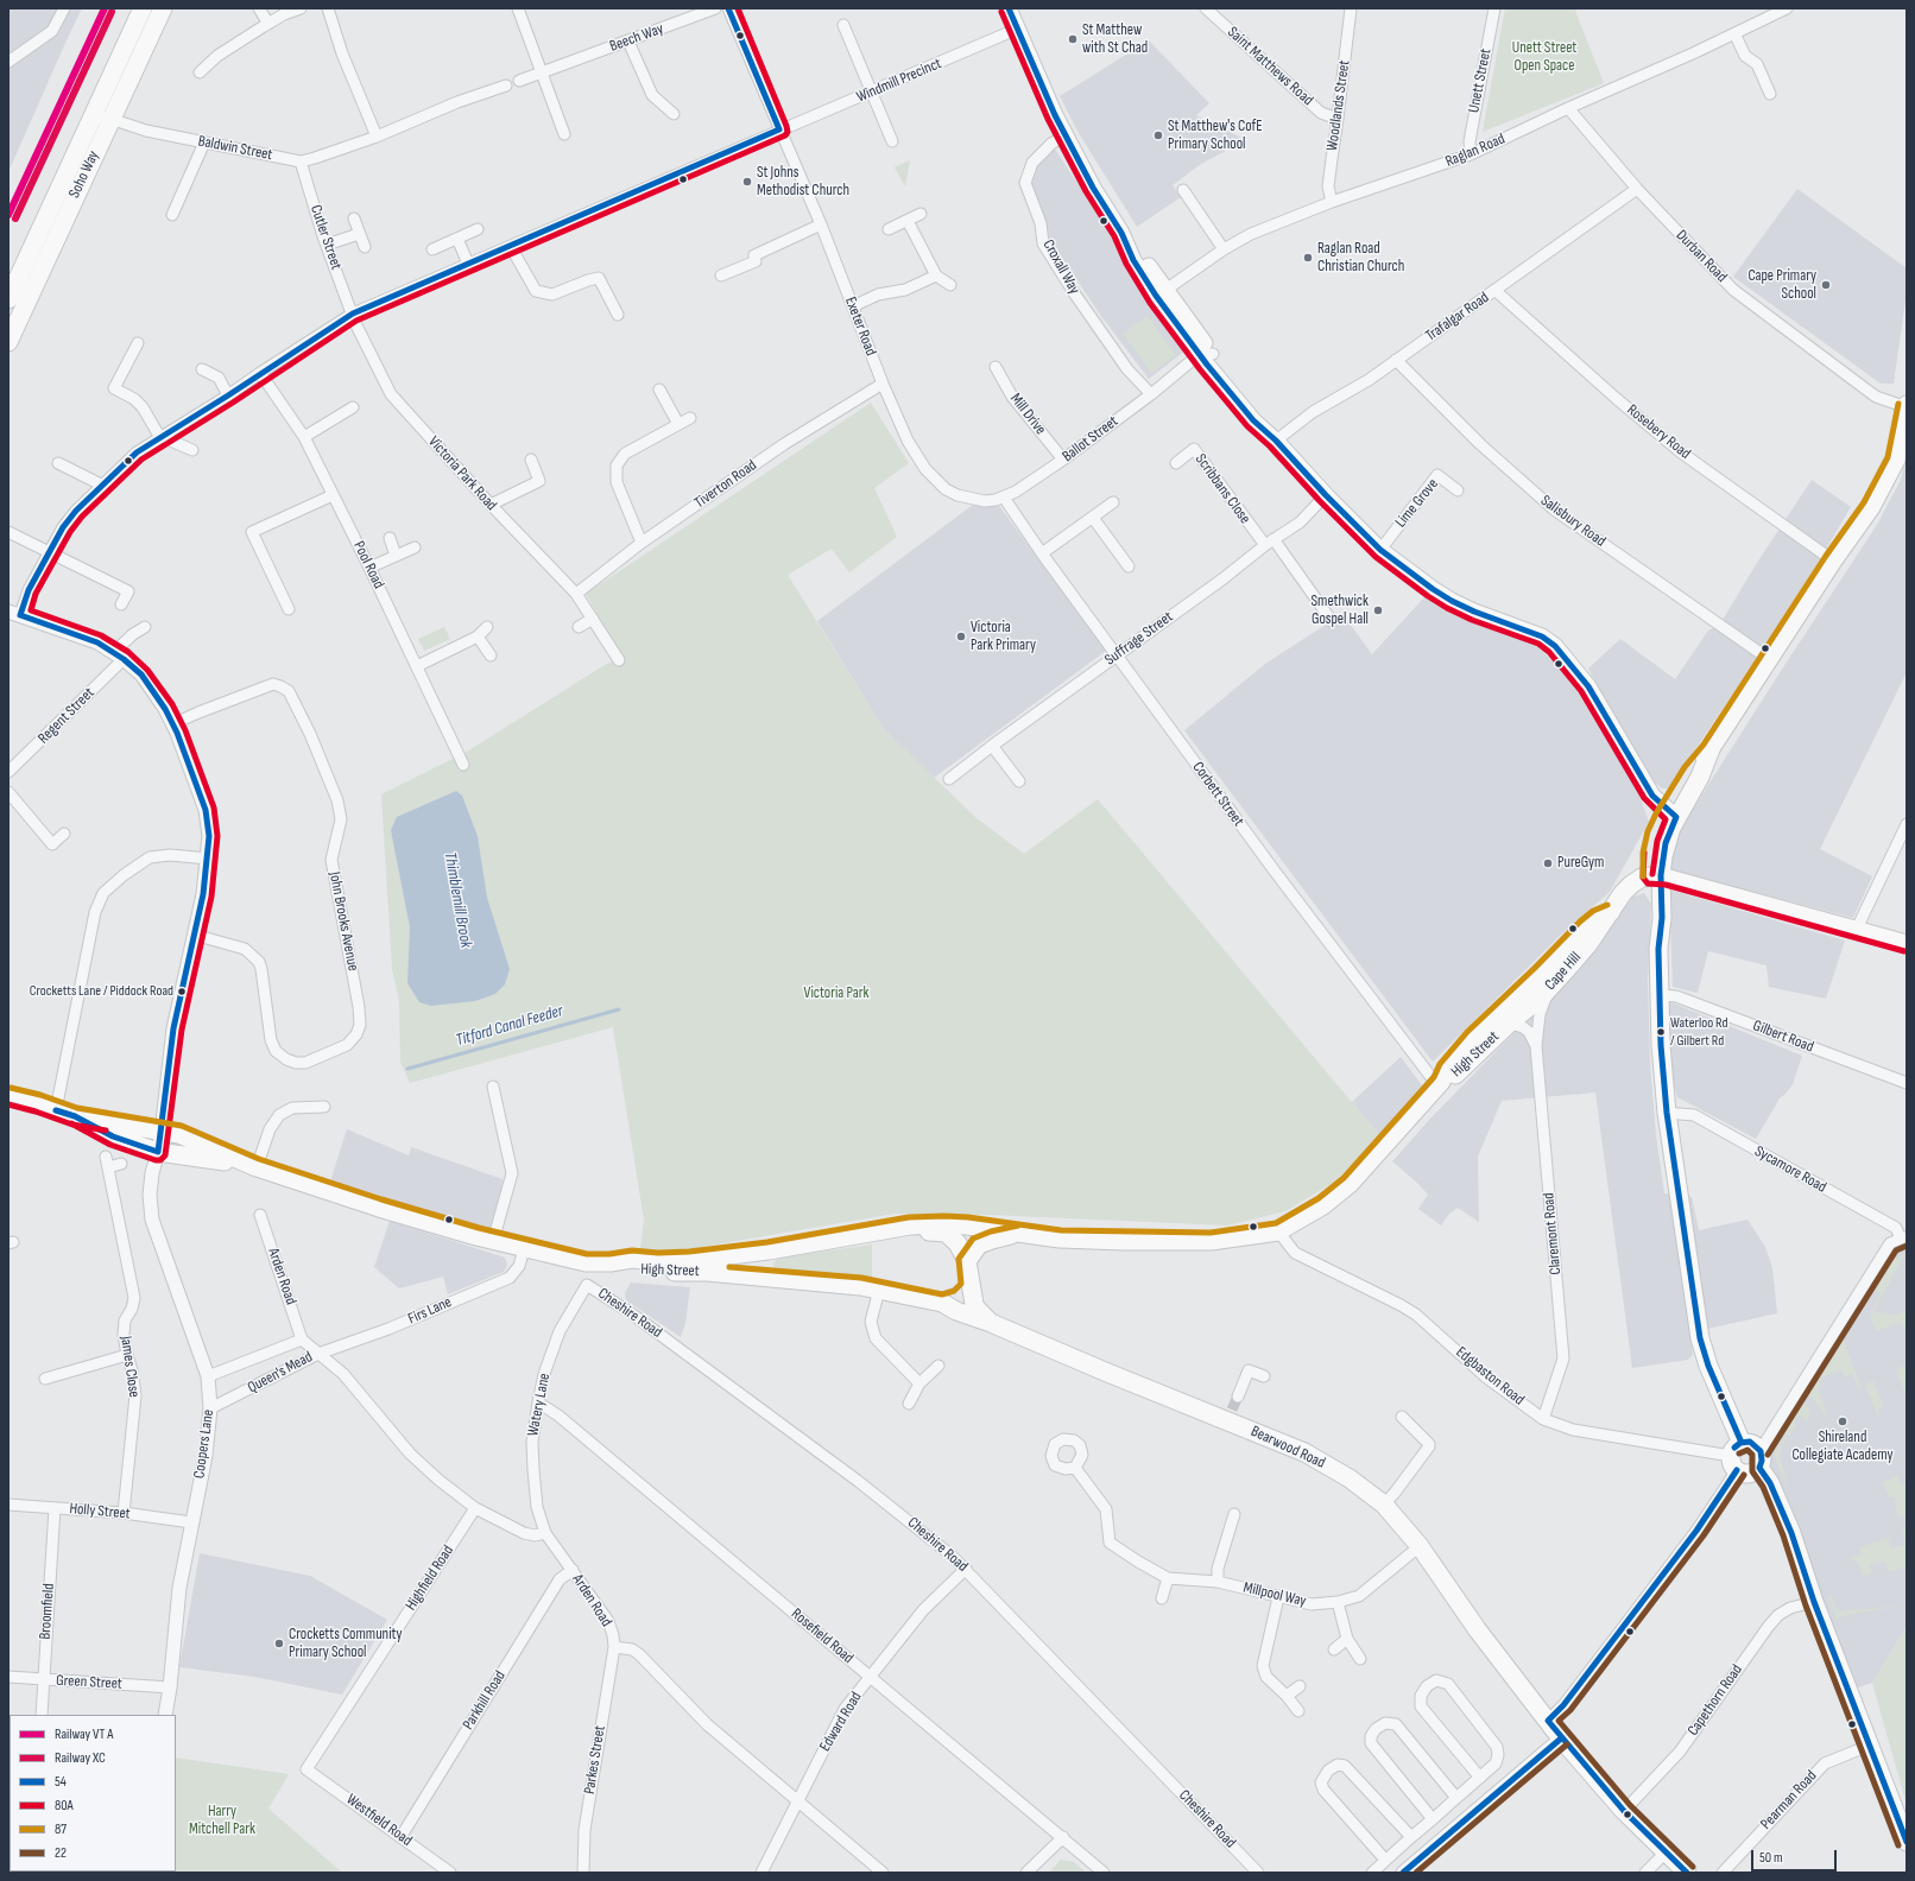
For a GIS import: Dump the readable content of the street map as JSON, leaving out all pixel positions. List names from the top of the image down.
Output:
{
  "streets": {
    "main road": [
      "Soho Way",
      "Cape Hill",
      "High Street",
      "Bearwood Road"
    ],
    "street": [
      "Beech Way",
      "Saint Matthews Road",
      "Windmill Precinct",
      "Unett Street",
      "Woodlands Street",
      "Baldwin Street",
      "Raglan Road",
      "Cutler Street",
      "Durban Road",
      "Croxall Way",
      "Trafalgar Road",
      "Exeter Road",
      "Mill Drive",
      "Rosebery Road",
      "Ballot Street",
      "Victoria Park Road",
      "Tiverton Road",
      "Scribbans Close",
      "Lime Grove",
      "Salisbury Road",
      "Pool Road",
      "Suffrage Street",
      "Regent Street",
      "Corbett Street",
      "John Brooks Avenue",
      "Gilbert Road",
      "Sycamore Road",
      "Claremont Road",
      "Arden Road",
      "Firs Lane",
      "Cheshire Road",
      "James Close",
      "Queen's Mead",
      "Edgbaston Road",
      "Watery Lane",
      "Coopers Lane",
      "Holly Street",
      "Highfield Road",
      "Millpool Way",
      "Broomfield",
      "Rosefield Road",
      "Green Street",
      "Parkhill Road",
      "Capethorn Road",
      "Edward Road",
      "Parkes Street",
      "Pearman Road",
      "Westfield Road"
    ]
  },
  "crossings": [
    ["Saint Matthews Road", "Woodlands Street"],
    ["Windmill Precinct", "Cutler Street"],
    ["Windmill Precinct", "Exeter Road"],
    ["Windmill Precinct", "Victoria Park Road"],
    ["Windmill Precinct", "Pool Road"],
    ["Windmill Precinct", "Coopers Lane"],
    ["Unett Street", "Raglan Road"],
    ["Woodlands Street", "Raglan Road"],
    ["Baldwin Street", "Soho Way"],
    ["Baldwin Street", "Cutler Street"],
    ["Raglan Road", "Durban Road"],
    ["Cutler Street", "Victoria Park Road"],
    ["Durban Road", "Trafalgar Road"],
    ["Croxall Way", "Ballot Street"],
    ["Trafalgar Road", "Rosebery Road"],
    ["Trafalgar Road", "Salisbury Road"],
    ["Exeter Road", "Ballot Street"],
    ["Exeter Road", "Tiverton Road"],
    ["Mill Drive", "Ballot Street"],
    ["Ballot Street", "Corbett Street"],
    ["Victoria Park Road", "Tiverton Road"],
    ["Scribbans Close", "Suffrage Street"],
    ["Suffrage Street", "Corbett Street"],
    ["Regent Street", "Coopers Lane"],
    ["Corbett Street", "High Street"],
    ["John Brooks Avenue", "Coopers Lane"],
    ["Cape Hill", "High Street"],
    ["Cape Hill", "Claremont Road"],
    ["High Street", "Claremont Road"],
    ["High Street", "Firs Lane"],
    ["High Street", "Cheshire Road"],
    ["High Street", "Edgbaston Road"],
    ["High Street", "Watery Lane"],
    ["High Street", "Coopers Lane"],
    ["High Street", "Bearwood Road"],
    ["Claremont Road", "Edgbaston Road"],
    ["Arden Road", "Queen's Mead"],
    ["Arden Road", "Watery Lane"],
    ["Arden Road", "Parkhill Road"],
    ["Arden Road", "Edward Road"],
    ["Arden Road", "Parkes Street"],
    ["Firs Lane", "Queen's Mead"],
    ["Cheshire Road", "Watery Lane"],
    ["Cheshire Road", "Edward Road"],
    ["James Close", "Holly Street"],
    ["Queen's Mead", "Coopers Lane"],
    ["Watery Lane", "Rosefield Road"],
    ["Coopers Lane", "Holly Street"],
    ["Coopers Lane", "Green Street"],
    ["Bearwood Road", "Millpool Way"],
    ["Bearwood Road", "Capethorn Road"],
    ["Holly Street", "Broomfield"],
    ["Highfield Road", "Westfield Road"],
    ["Broomfield", "Green Street"],
    ["Rosefield Road", "Edward Road"],
    ["Parkhill Road", "Westfield Road"]
  ],
  "water": ["Thimblemill Brook", "Titford Canal Feeder"],
  "parks": ["Unett Street Open Space", "Victoria Park", "Harry Mitchell Park"],
  "places": [
    "St Matthew with St Chad",
    "St Matthew's CofE Primary School",
    "St Johns Methodist Church",
    "Raglan Road Christian Church",
    "Cape Primary School",
    "Smethwick Gospel Hall",
    "Victoria Park Primary",
    "PureGym",
    "Crocketts Lane / Piddock Road",
    "Waterloo Rd / Gilbert Rd",
    "Shireland Collegiate Academy",
    "Crocketts Community Primary School"
  ],
  "lines": [
    "transit line 54",
    "transit line 80A",
    "rail line XC",
    "transit line 87",
    "transit line 22"
  ],
  "legend": [
    "Railway VT A",
    "Railway XC",
    "54",
    "80A",
    "87",
    "22"
  ],
  "scale_bar": "50 m"
}
